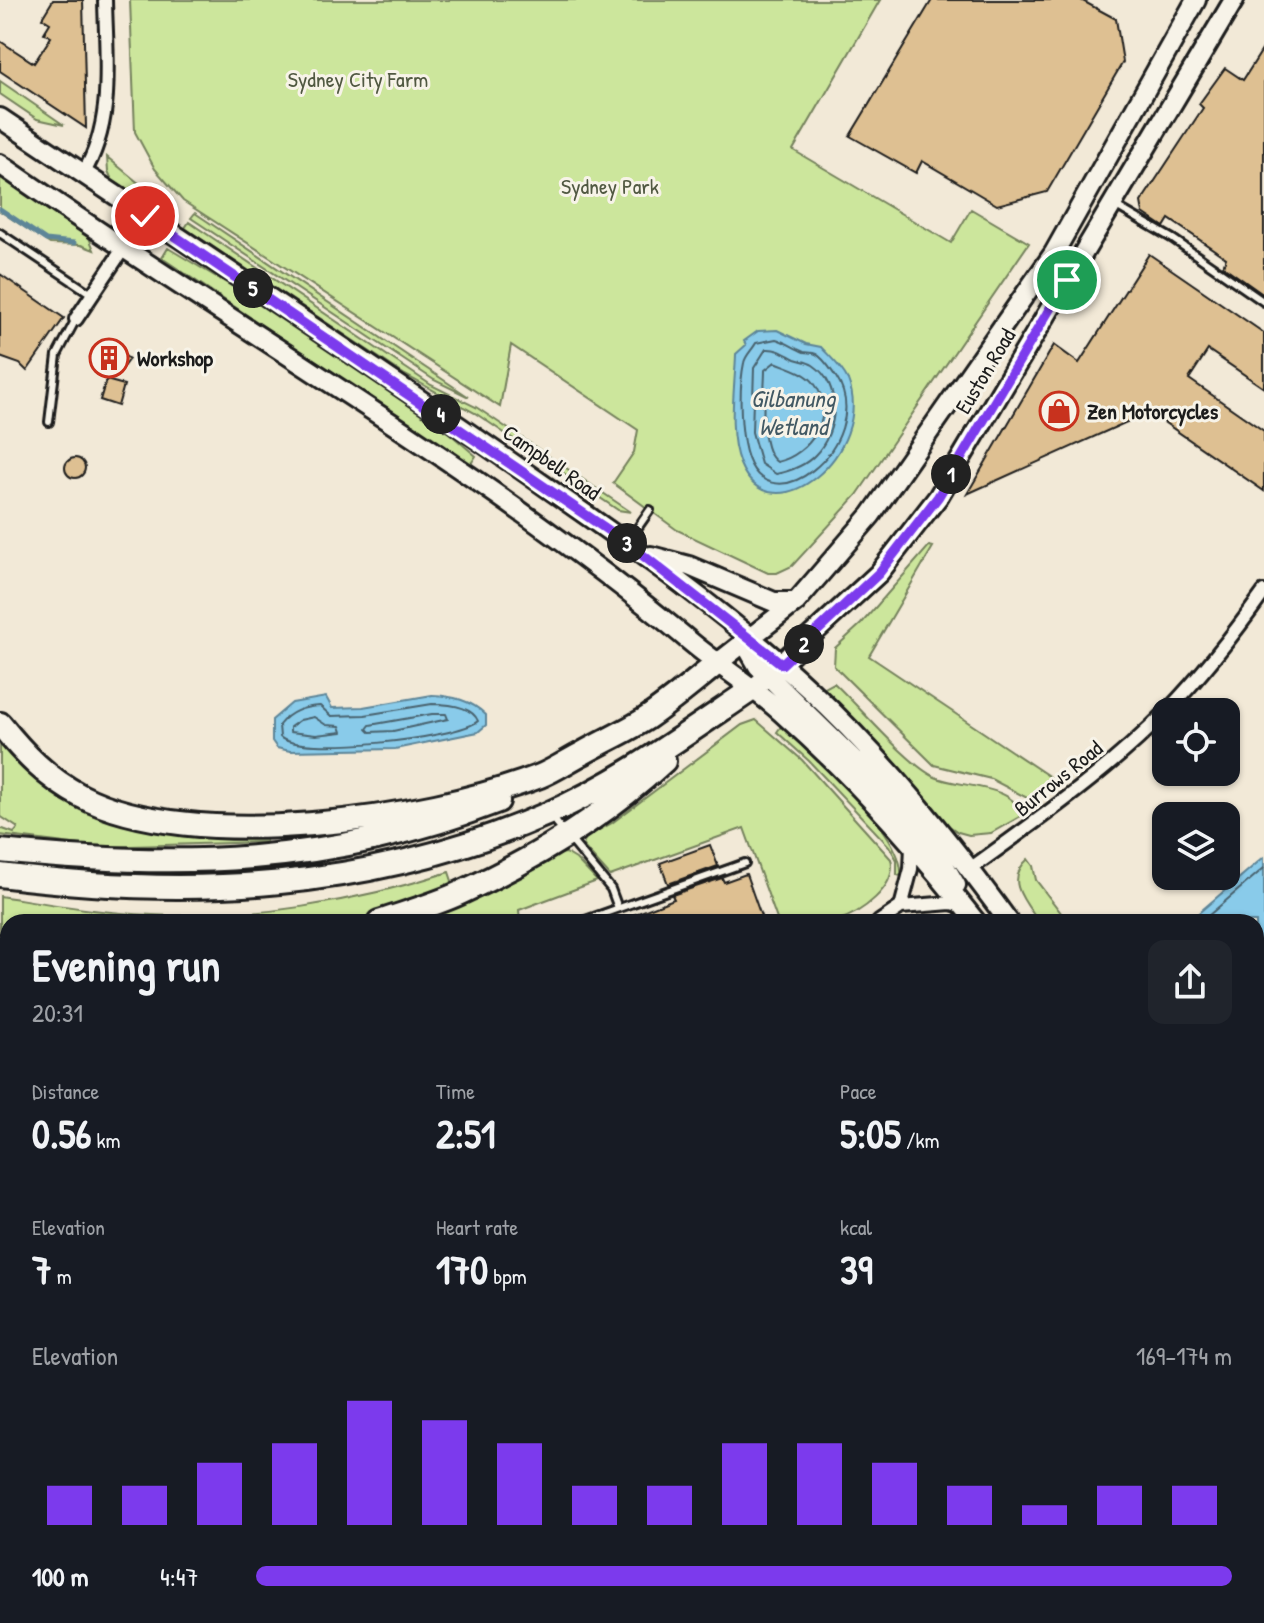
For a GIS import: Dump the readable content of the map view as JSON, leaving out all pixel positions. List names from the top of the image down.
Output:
{
  "streets": {
    "main road": ["Euston Road", "Campbell Road"],
    "street": ["Burrows Road"]
  },
  "crossings": [
    ["Euston Road", "Campbell Road"],
    ["Campbell Road", "Burrows Road"]
  ],
  "water": ["Gilbanung Wetland"],
  "parks": ["Sydney City Farm", "Sydney Park"],
  "places": {
    "building": ["Workshop"],
    "shop": ["Zen Motorcycles"]
  },
  "page": {
    "pins": [
      "5",
      "4",
      "1",
      "3",
      "2"
    ],
    "heading": ["Evening run", "20:31"],
    "stats": [
      ["Distance", "0.56 km"],
      ["Time", "2:51"],
      ["Pace", "5:05 /km"],
      ["Elevation", "7 m"],
      ["Heart rate", "170 bpm"],
      ["kcal", "39"]
    ],
    "chart": ["Elevation", "169–174 m"],
    "list": [
      {
        "name": "100 m",
        "note": "4:47"
      }
    ]
  }
}
